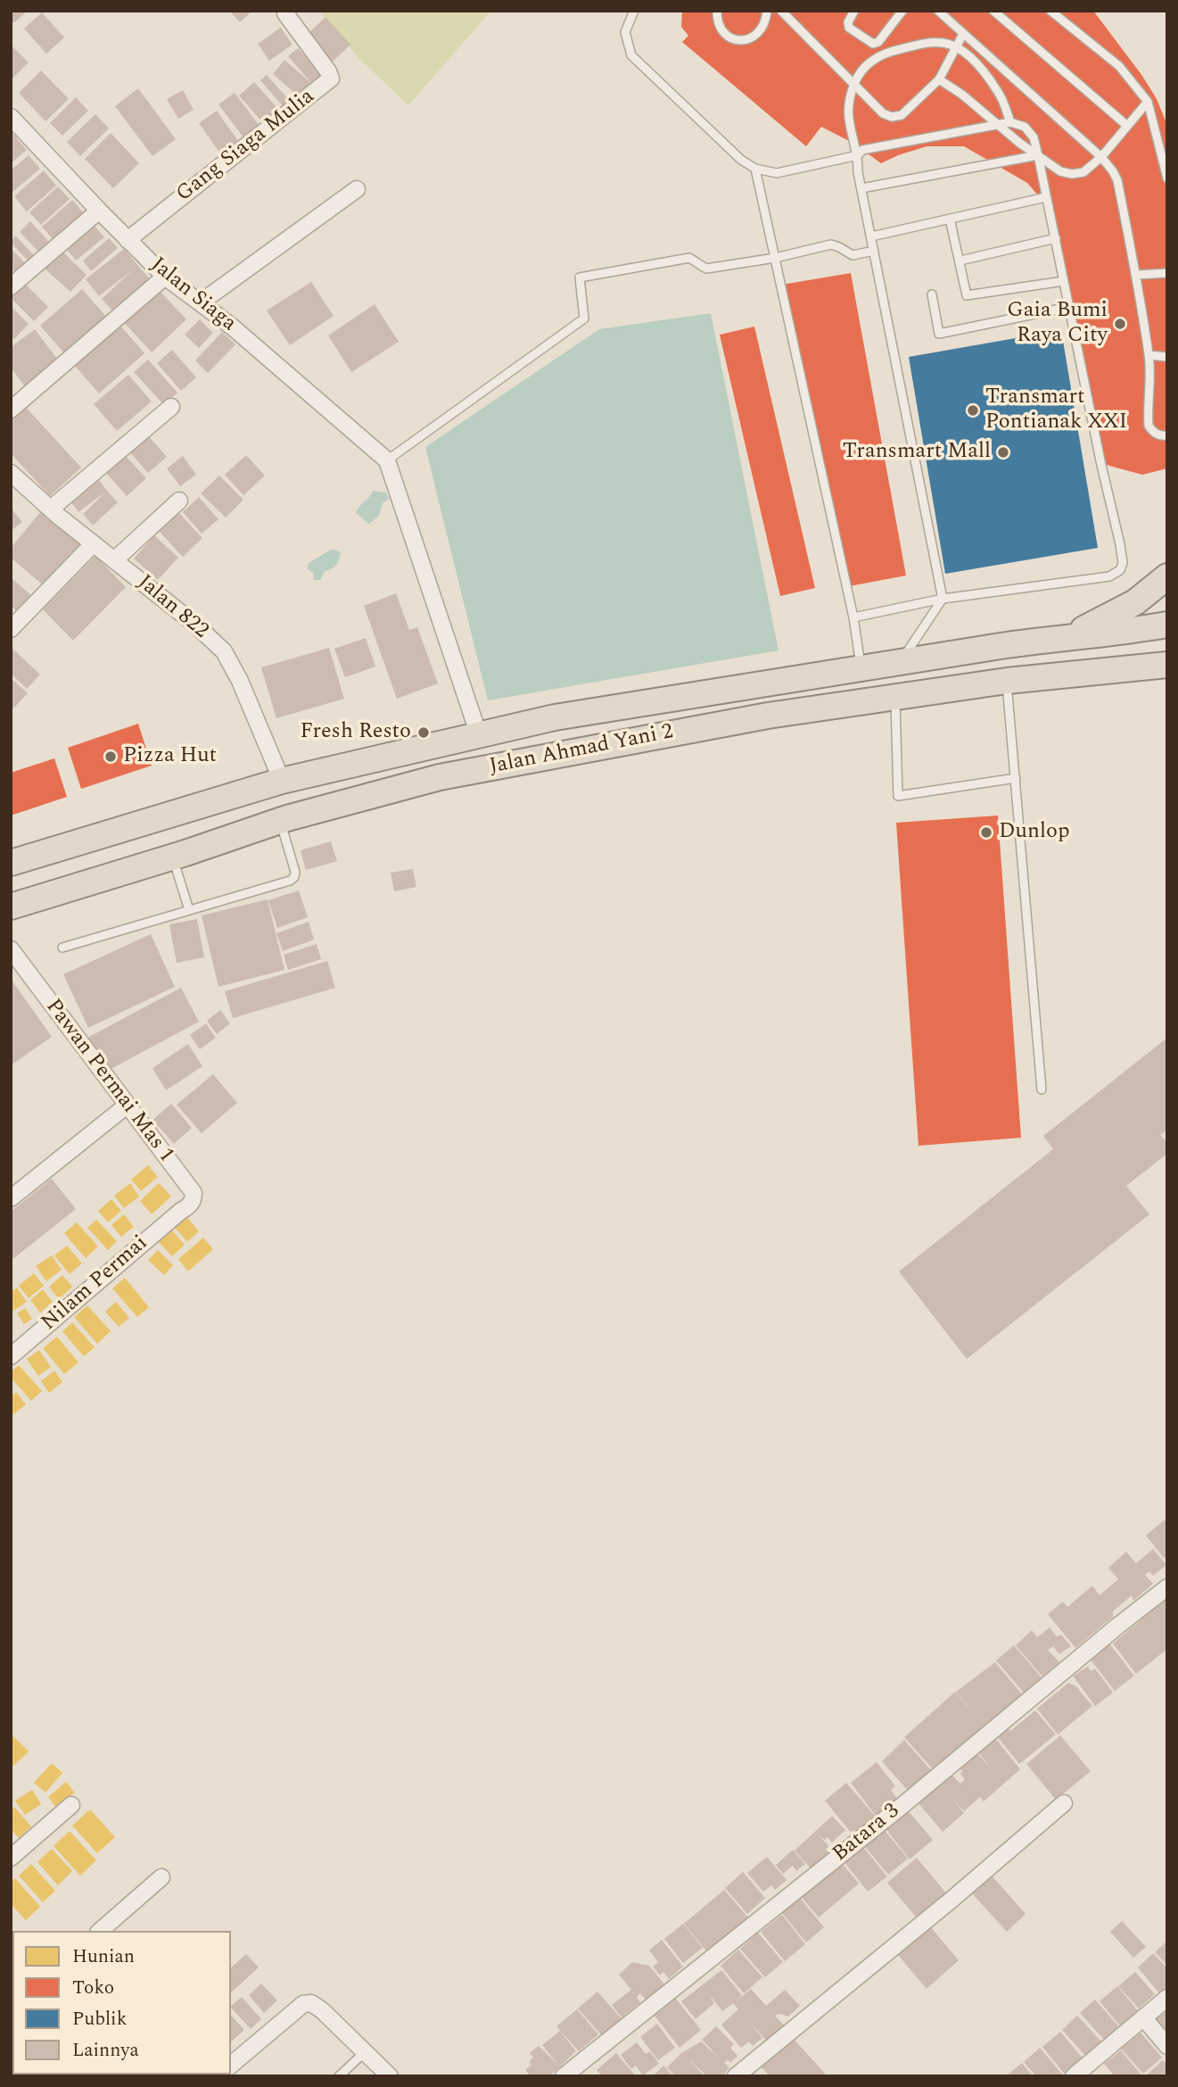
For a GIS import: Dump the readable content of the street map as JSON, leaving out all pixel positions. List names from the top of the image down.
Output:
{
  "streets": {
    "highway": ["Jalan Ahmad Yani 2"],
    "street": [
      "Gang Siaga Mulia",
      "Jalan Siaga",
      "Jalan 822",
      "Pawan Permai Mas 1",
      "Nilam Permai",
      "Batara 3"
    ]
  },
  "crossings": [
    ["Gang Siaga Mulia", "Jalan Siaga"],
    ["Jalan 822", "Jalan Ahmad Yani 2"],
    ["Pawan Permai Mas 1", "Nilam Permai"]
  ],
  "places": [
    "Gaia Bumi Raya City",
    "Transmart Pontianak XXI",
    "Transmart Mall",
    "Fresh Resto",
    "Pizza Hut",
    "Dunlop"
  ],
  "legend": [
    "Hunian",
    "Toko",
    "Publik",
    "Lainnya"
  ]
}
